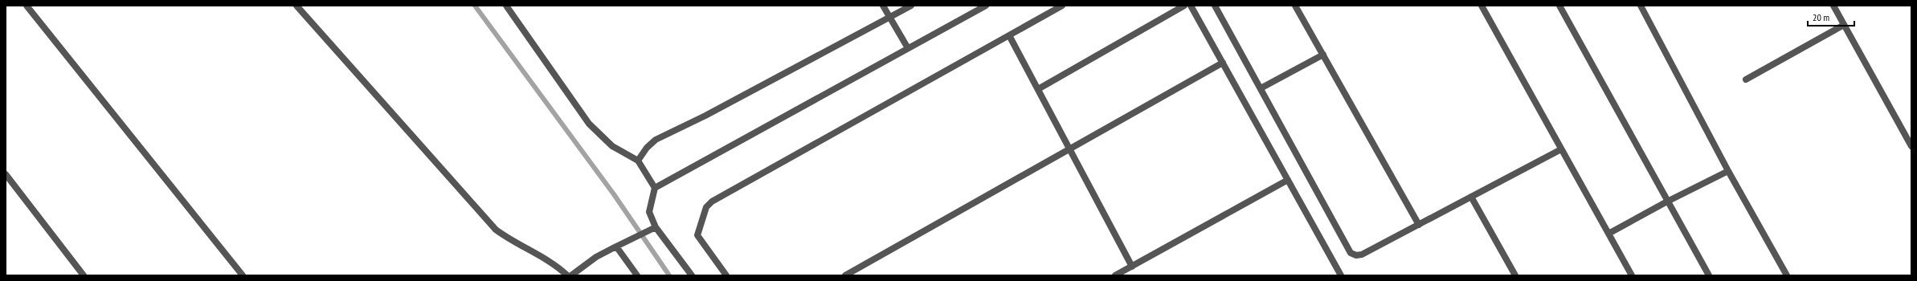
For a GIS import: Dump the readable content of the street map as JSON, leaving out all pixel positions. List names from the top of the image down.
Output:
{
  "scale_bar": "20 m"
}
